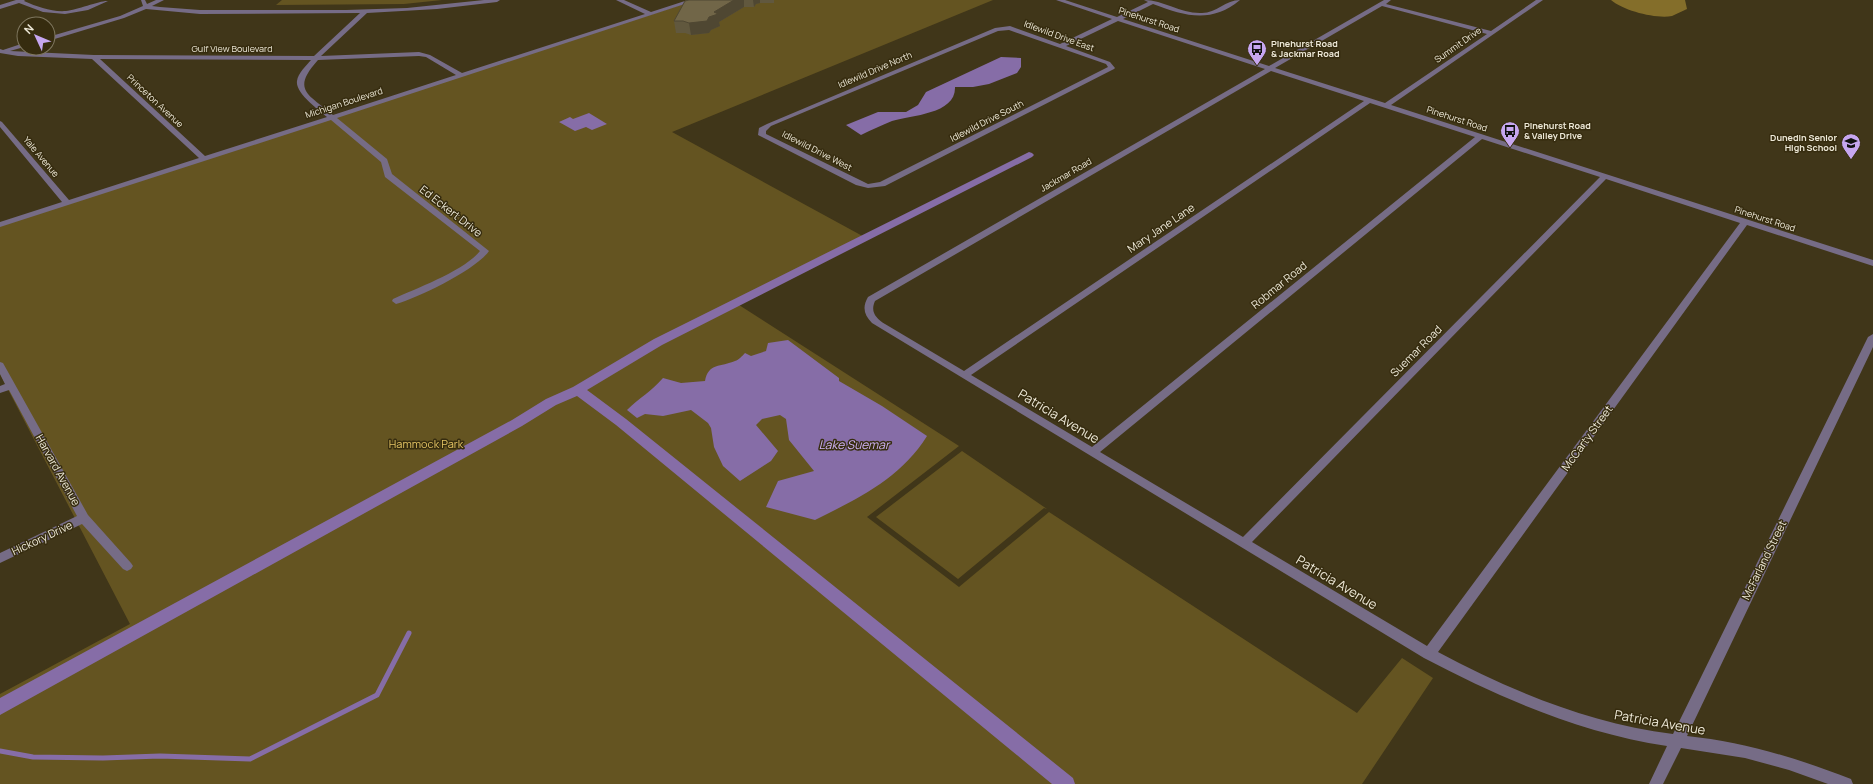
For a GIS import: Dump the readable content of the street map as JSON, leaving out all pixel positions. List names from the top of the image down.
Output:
{
  "streets": {
    "street": [
      "Pinehurst Road",
      "Idlewild Drive East",
      "Summit Drive",
      "Gulf View Boulevard",
      "Idlewild Drive North",
      "Princeton Avenue",
      "Michigan Boulevard",
      "Idlewild Drive South",
      "Idlewild Drive West",
      "Yale Avenue",
      "Jackmar Road",
      "Ed Eckert Drive",
      "Mary Jane Lane",
      "Robmar Road",
      "Suemar Road",
      "Patricia Avenue",
      "McCarty Street",
      "Harvard Avenue",
      "Hickory Drive",
      "McFarland Street"
    ]
  },
  "crossings": [
    ["Pinehurst Road", "Summit Drive"],
    ["Pinehurst Road", "Jackmar Road"],
    ["Pinehurst Road", "Mary Jane Lane"],
    ["Pinehurst Road", "Robmar Road"],
    ["Pinehurst Road", "Suemar Road"],
    ["Pinehurst Road", "McCarty Street"],
    ["Idlewild Drive East", "Idlewild Drive North"],
    ["Idlewild Drive East", "Idlewild Drive South"],
    ["Gulf View Boulevard", "Princeton Avenue"],
    ["Gulf View Boulevard", "Michigan Boulevard"],
    ["Idlewild Drive North", "Idlewild Drive West"],
    ["Princeton Avenue", "Michigan Boulevard"],
    ["Michigan Boulevard", "Yale Avenue"],
    ["Michigan Boulevard", "Ed Eckert Drive"],
    ["Idlewild Drive South", "Idlewild Drive West"],
    ["Jackmar Road", "Patricia Avenue"],
    ["Mary Jane Lane", "Patricia Avenue"],
    ["Robmar Road", "Patricia Avenue"],
    ["Suemar Road", "Patricia Avenue"],
    ["Patricia Avenue", "McCarty Street"],
    ["Patricia Avenue", "McFarland Street"],
    ["Harvard Avenue", "Hickory Drive"]
  ],
  "water": ["Lake Suemar"],
  "parks": ["Hammock Park"],
  "places": {
    "bus stop": ["Pinehurst Road & Jackmar Road", "Pinehurst Road & Valley Drive"],
    "school or university": ["Dunedin Senior High School"]
  },
  "north": "top left"
}
